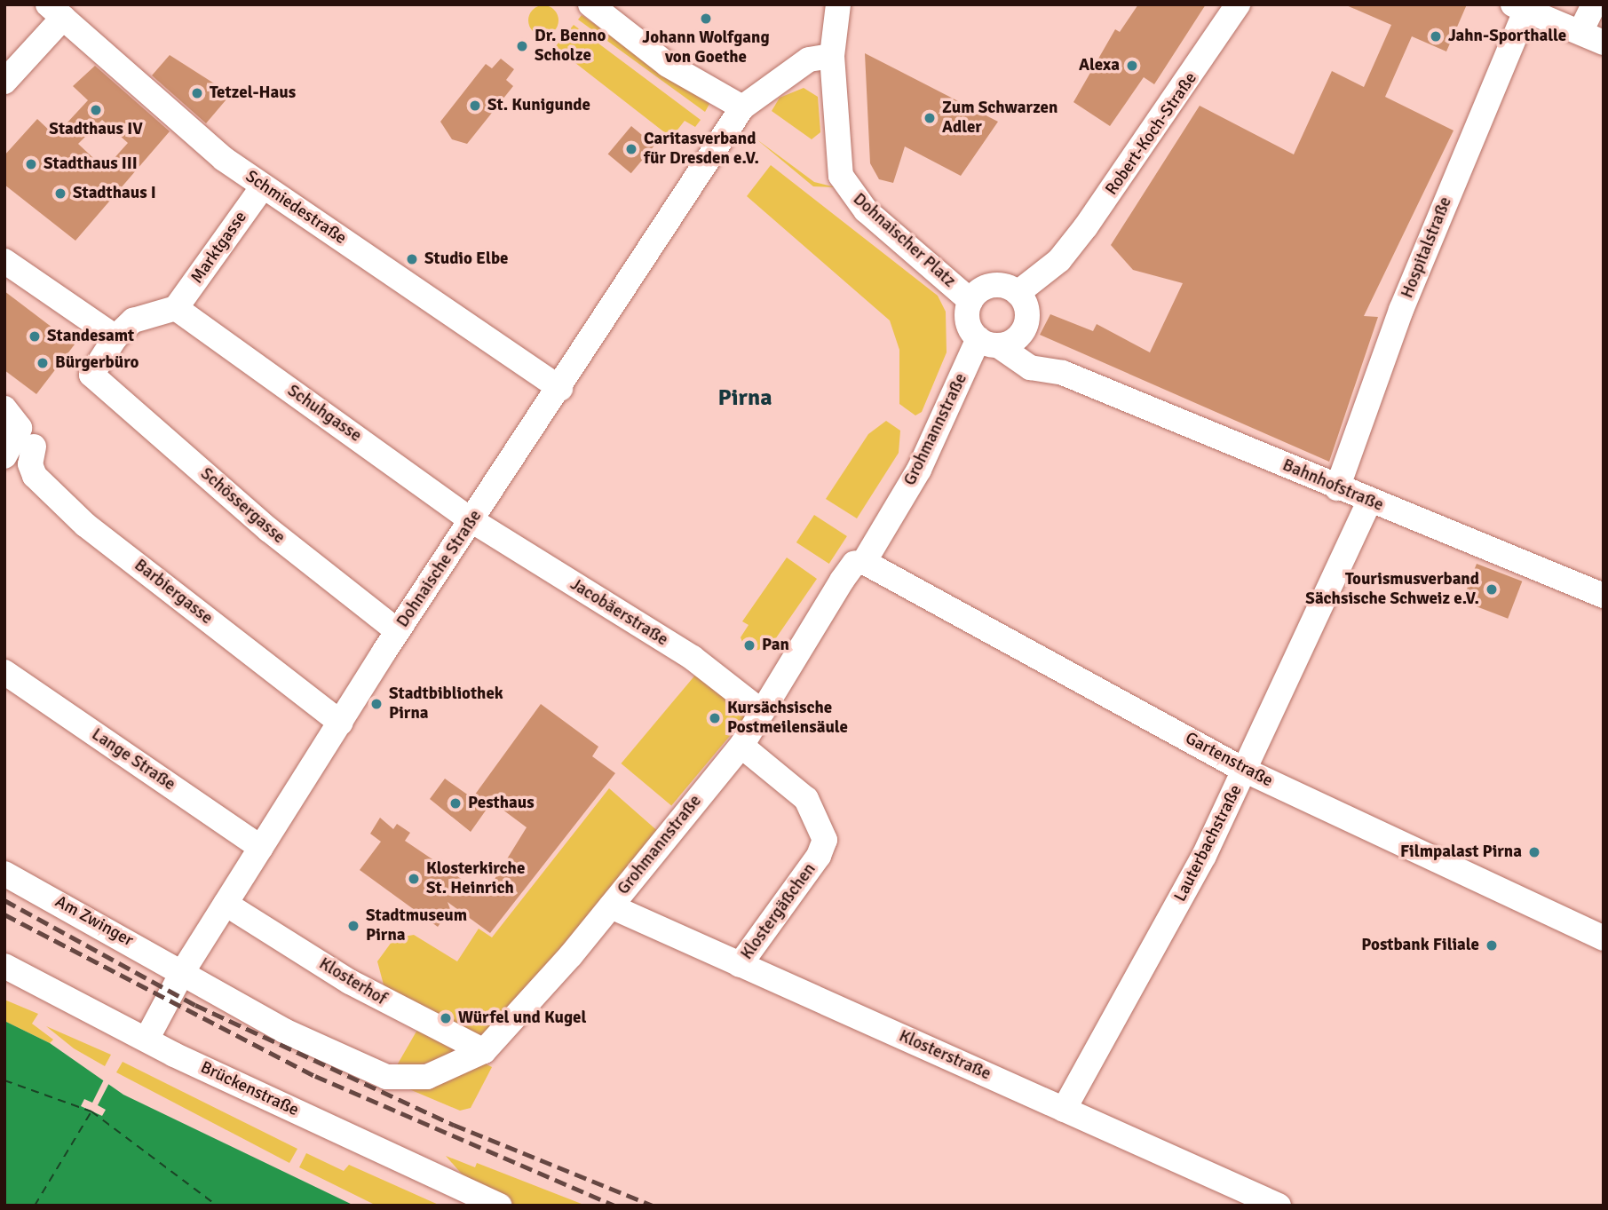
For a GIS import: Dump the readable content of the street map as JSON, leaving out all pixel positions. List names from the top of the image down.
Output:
{
  "streets": {
    "street": [
      "Robert-Koch-Straße",
      "Schmiedestraße",
      "Dohnaischer Platz",
      "Marktgasse",
      "Hospitalstraße",
      "Schuhgasse",
      "Grohmannstraße",
      "Bahnhofstraße",
      "Schössergasse",
      "Dohnaische Straße",
      "Barbiergasse",
      "Jacobäerstraße",
      "Lange Straße",
      "Gartenstraße",
      "Lauterbachstraße",
      "Klostergäßchen",
      "Am Zwinger",
      "Klosterhof",
      "Klosterstraße",
      "Brückenstraße"
    ]
  },
  "crossings": [
    ["Schmiedestraße", "Marktgasse"],
    ["Schmiedestraße", "Dohnaische Straße"],
    ["Dohnaischer Platz", "Grohmannstraße"],
    ["Dohnaischer Platz", "Bahnhofstraße"],
    ["Marktgasse", "Schuhgasse"],
    ["Hospitalstraße", "Bahnhofstraße"],
    ["Schuhgasse", "Dohnaische Straße"],
    ["Schuhgasse", "Jacobäerstraße"],
    ["Grohmannstraße", "Bahnhofstraße"],
    ["Grohmannstraße", "Dohnaische Straße"],
    ["Grohmannstraße", "Jacobäerstraße"],
    ["Grohmannstraße", "Gartenstraße"],
    ["Grohmannstraße", "Klostergäßchen"],
    ["Grohmannstraße", "Am Zwinger"],
    ["Grohmannstraße", "Klosterhof"],
    ["Grohmannstraße", "Klosterstraße"],
    ["Bahnhofstraße", "Lauterbachstraße"],
    ["Schössergasse", "Dohnaische Straße"],
    ["Dohnaische Straße", "Barbiergasse"],
    ["Dohnaische Straße", "Jacobäerstraße"],
    ["Dohnaische Straße", "Lange Straße"],
    ["Dohnaische Straße", "Am Zwinger"],
    ["Dohnaische Straße", "Klosterhof"],
    ["Dohnaische Straße", "Brückenstraße"],
    ["Gartenstraße", "Lauterbachstraße"],
    ["Lauterbachstraße", "Klosterstraße"],
    ["Klostergäßchen", "Klosterstraße"]
  ],
  "districts": ["Pirna"],
  "places": [
    "Johann Wolfgang von Goethe",
    "Jahn-Sporthalle",
    "Dr. Benno Scholze",
    "Alexa",
    "Tetzel-Haus",
    "St. Kunigunde",
    "Stadthaus IV",
    "Zum Schwarzen Adler",
    "Caritasverband für Dresden e.V.",
    "Stadthaus III",
    "Stadthaus I",
    "Studio Elbe",
    "Standesamt",
    "Bürgerbüro",
    "Tourismusverband Sächsische Schweiz e.V.",
    "Pan",
    "Stadtbibliothek Pirna",
    "Kursächsische Postmeilensäule",
    "Pesthaus",
    "Filmpalast Pirna",
    "Klosterkirche St. Heinrich",
    "Stadtmuseum Pirna",
    "Postbank Filiale",
    "Würfel und Kugel"
  ]
}
